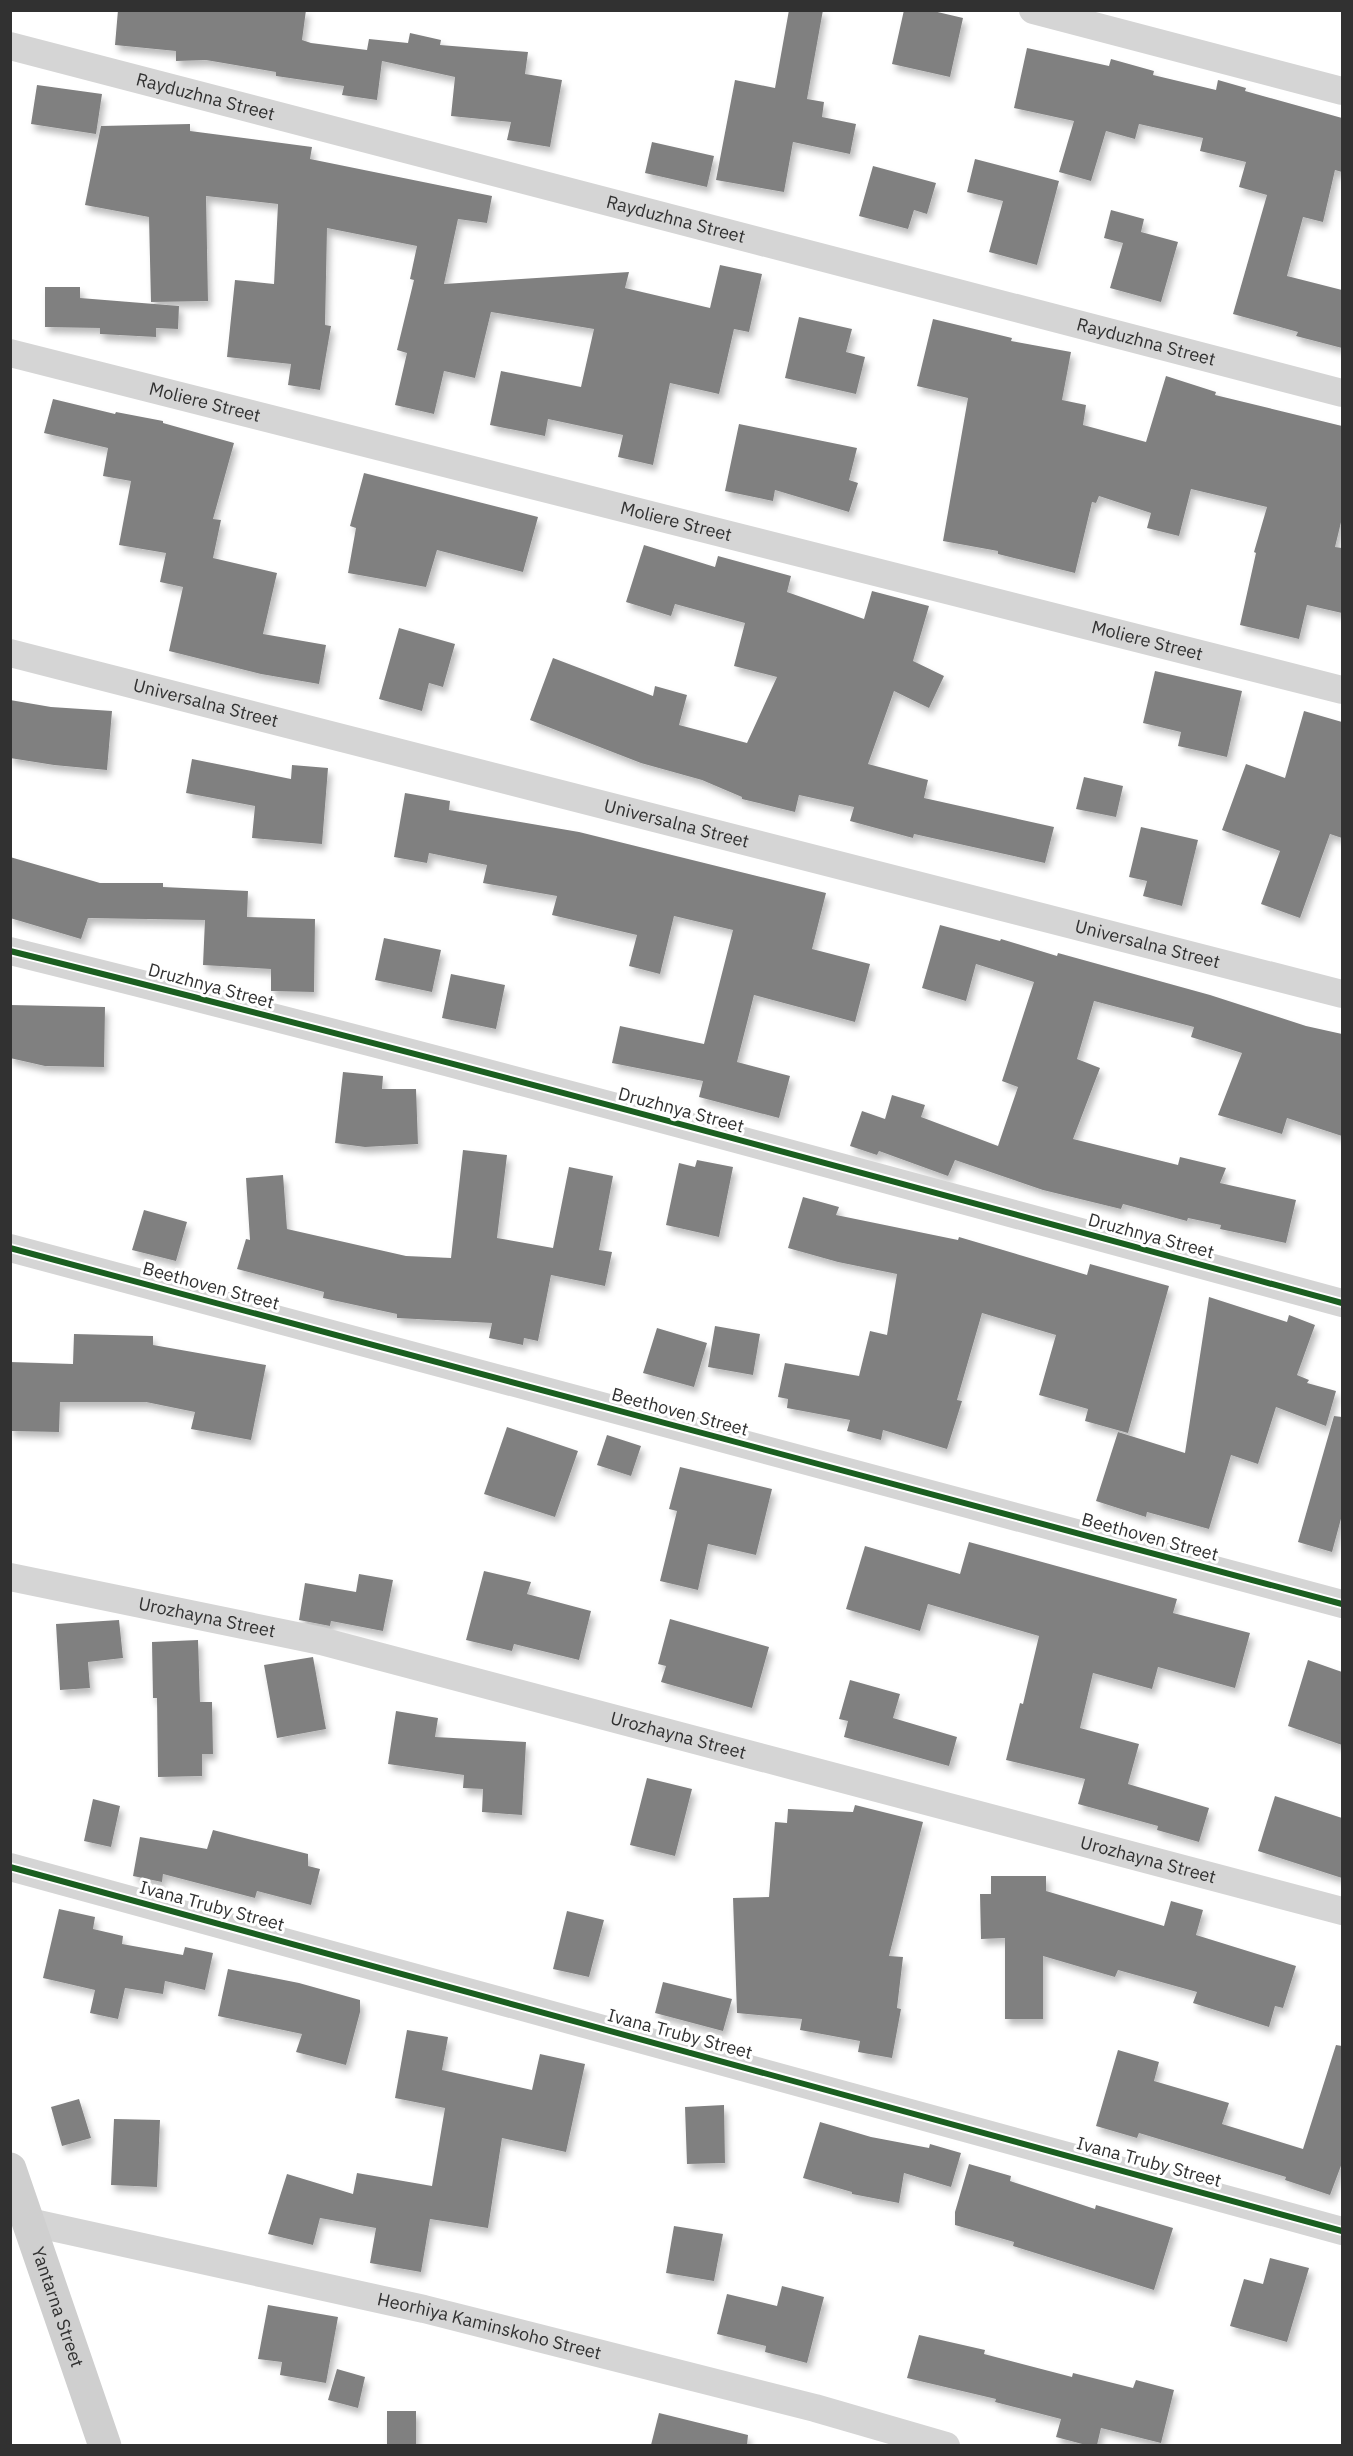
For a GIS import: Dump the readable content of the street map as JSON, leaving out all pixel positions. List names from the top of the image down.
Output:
{
  "streets": {
    "main road": ["Yantarna Street"],
    "street": [
      "Rayduzhna Street",
      "Moliere Street",
      "Universalna Street",
      "Druzhnya Street",
      "Beethoven Street",
      "Urozhayna Street",
      "Ivana Truby Street",
      "Heorhiya Kaminskoho Street"
    ]
  },
  "crossings": [
    ["Yantarna Street", "Heorhiya Kaminskoho Street"]
  ]
}
